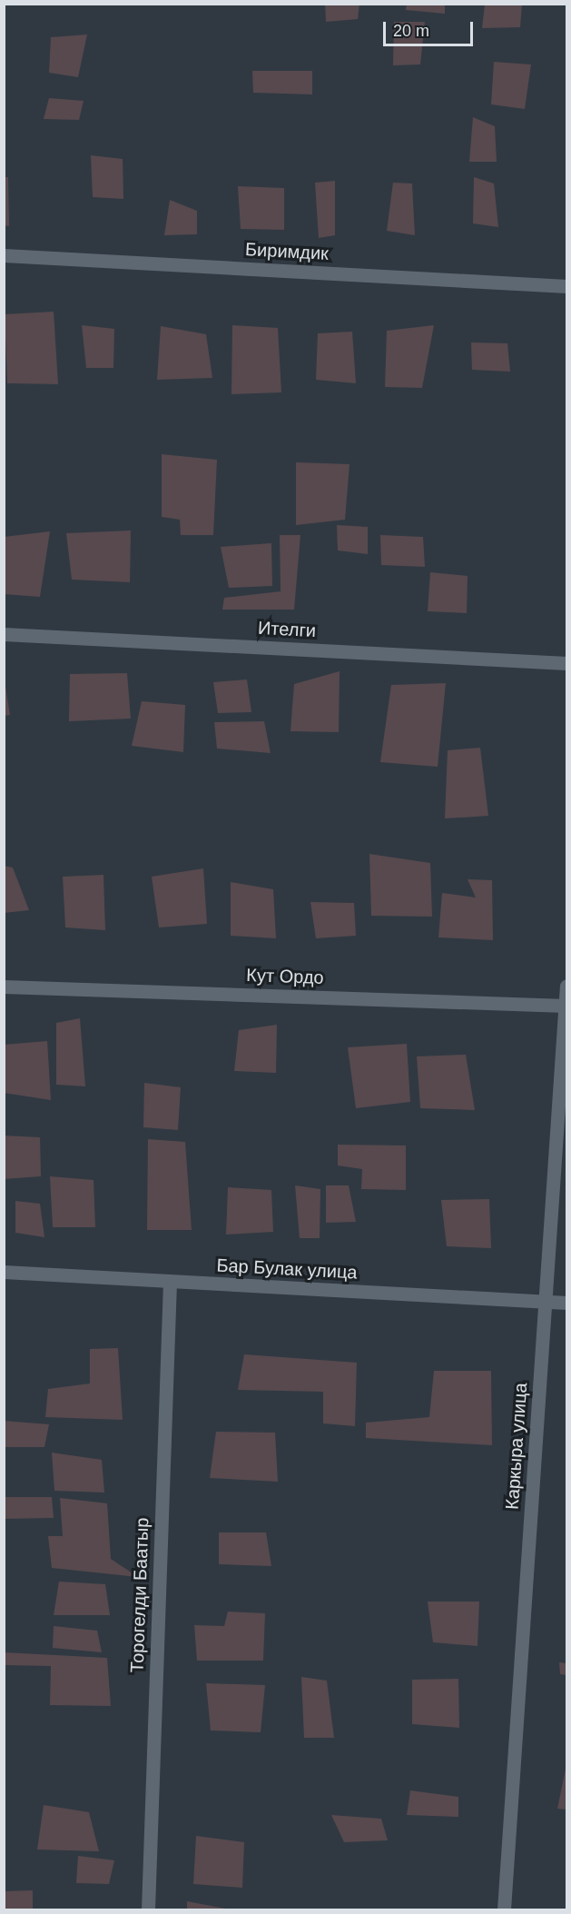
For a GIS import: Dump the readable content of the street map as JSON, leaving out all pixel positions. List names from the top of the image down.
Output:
{
  "streets": {
    "street": [
      "Биримдик",
      "Ителги",
      "Кут Ордо",
      "Бар Булак улица",
      "Каркыра улица",
      "Торогелди Баатыр"
    ]
  },
  "crossings": [
    ["Кут Ордо", "Каркыра улица"],
    ["Бар Булак улица", "Каркыра улица"],
    ["Бар Булак улица", "Торогелди Баатыр"]
  ],
  "scale_bar": "20 m"
}
